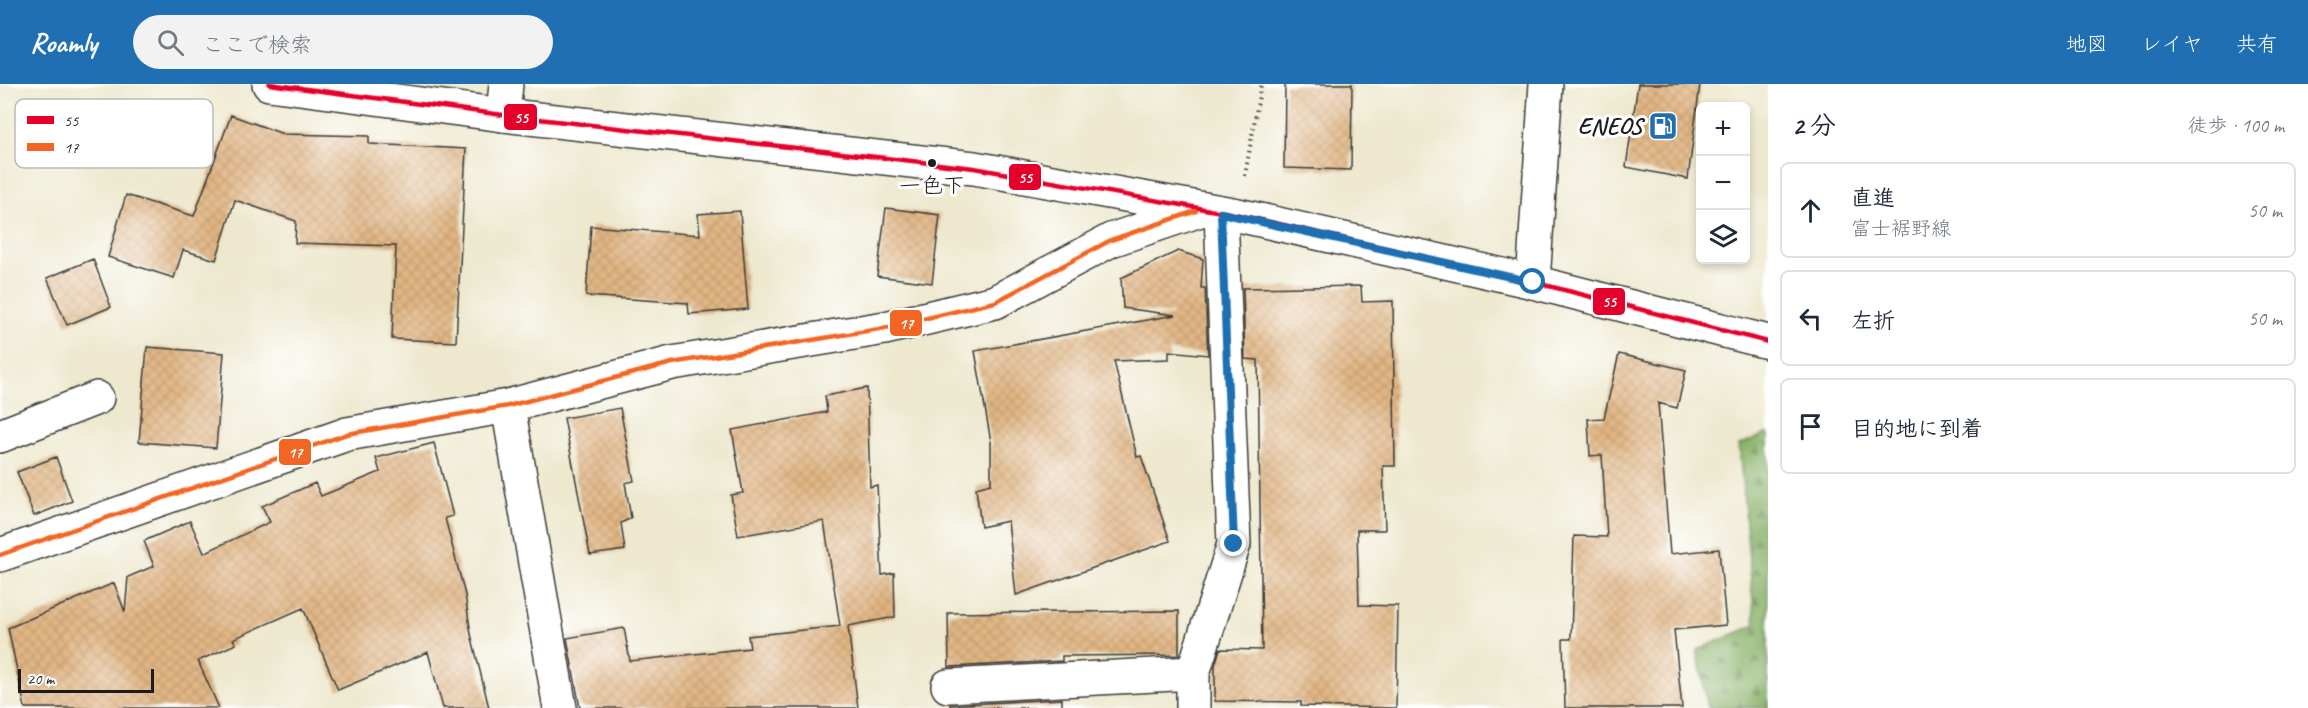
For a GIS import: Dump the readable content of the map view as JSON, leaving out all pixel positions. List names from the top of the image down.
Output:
{
  "places": {
    "fuel station": ["ENEOS"],
    "other": ["一色下"]
  },
  "lines": ["transit line 55", "transit line 17"],
  "legend": ["55", "17"],
  "scale_bar": "20 m",
  "page": {
    "header": "Roamly",
    "search": "ここで検索",
    "nav": ["地図", "レイヤ", "共有"],
    "heading": ["2 分", "徒歩 · 100 m"],
    "map_buttons": ["+", "−"],
    "list": [
      ["直進", "富士裾野線", "50 m"],
      ["左折", "50 m"],
      "目的地に到着"
    ],
    "scale": "20 m"
  }
}
